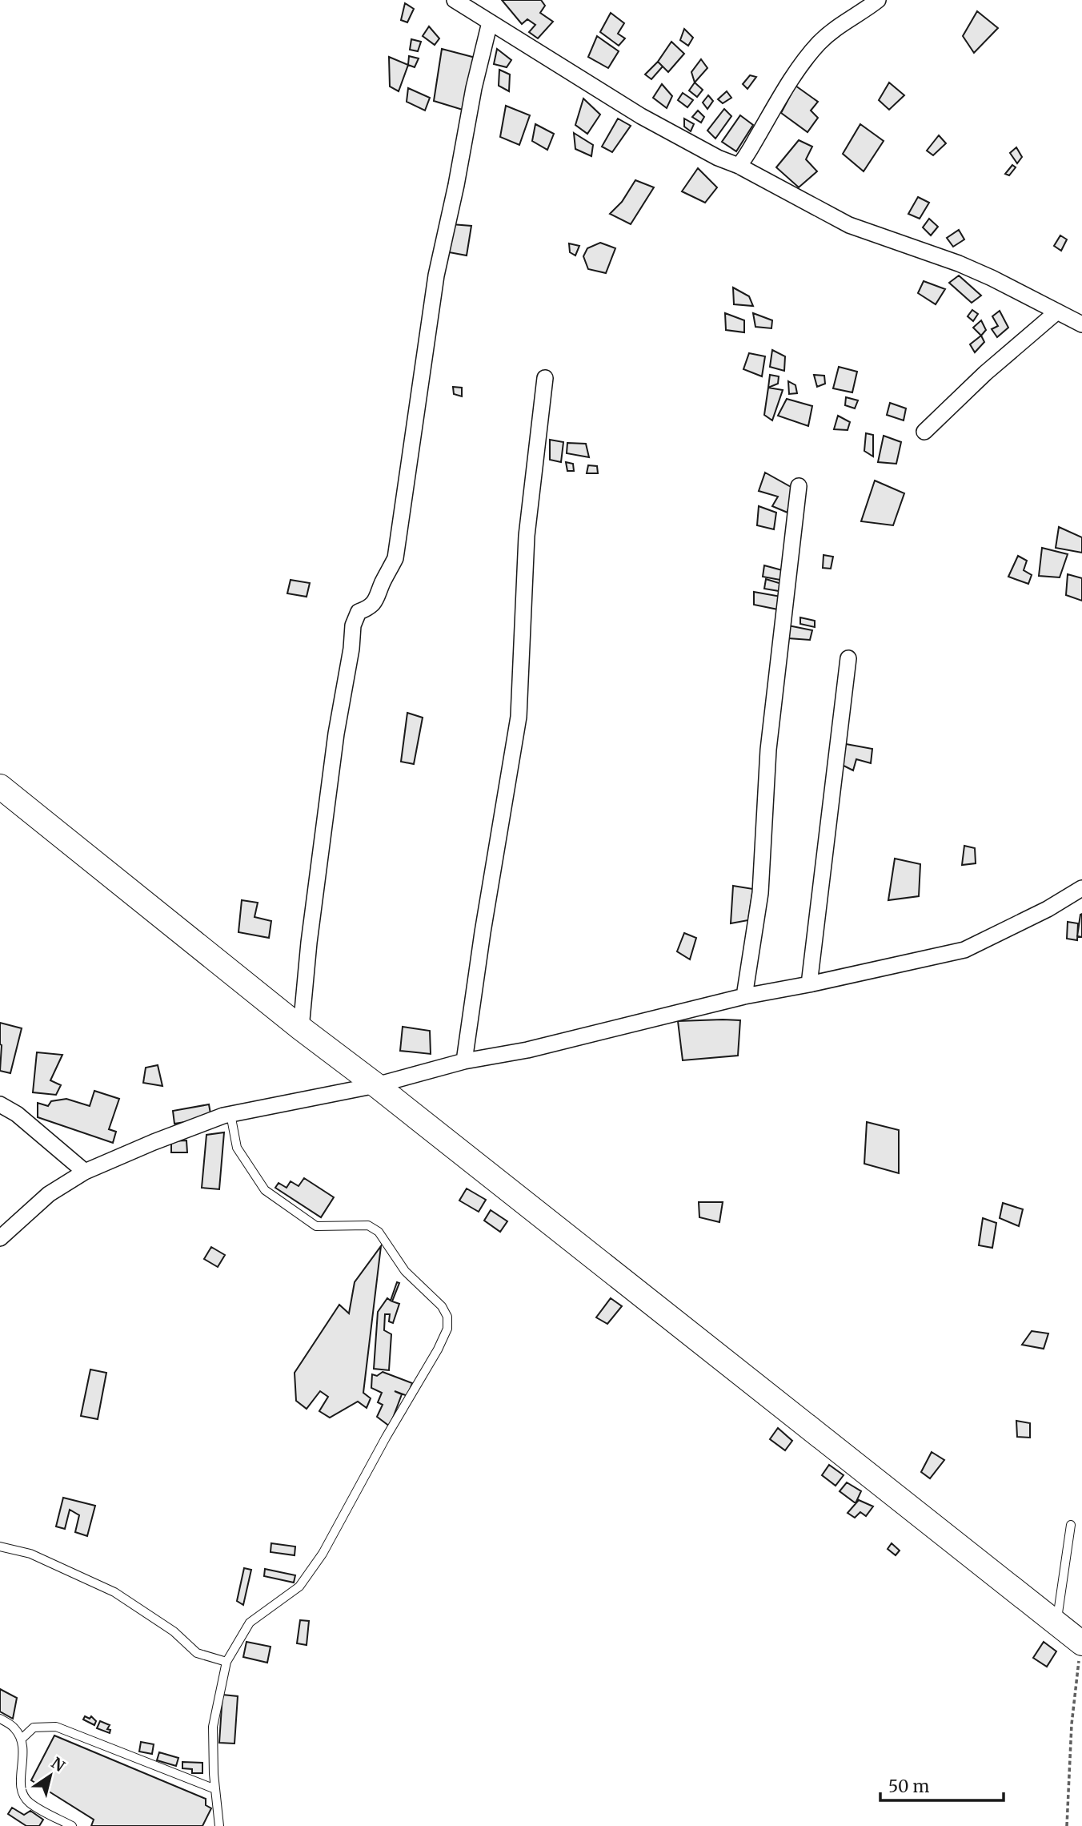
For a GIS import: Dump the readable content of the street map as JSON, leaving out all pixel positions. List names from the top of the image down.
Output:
{
  "scale_bar": "50 m",
  "north": "top right"
}
